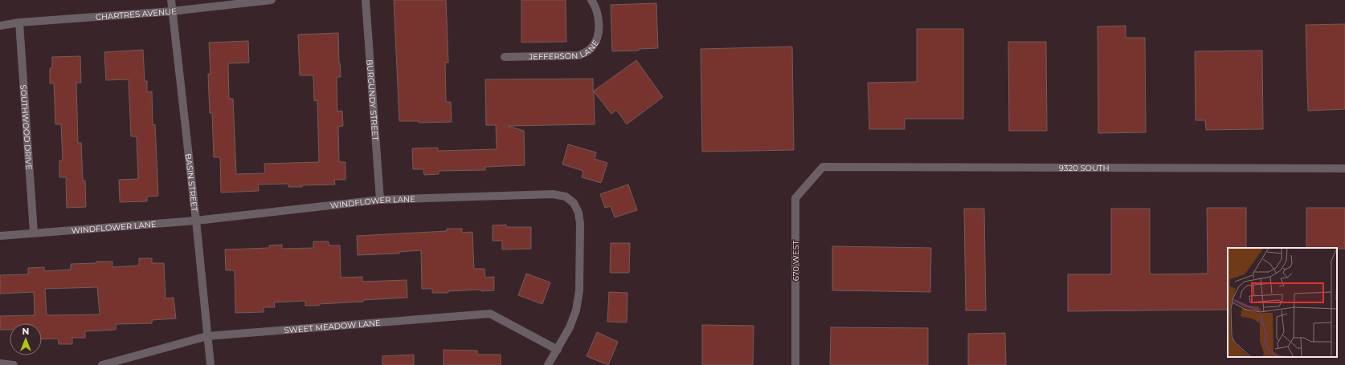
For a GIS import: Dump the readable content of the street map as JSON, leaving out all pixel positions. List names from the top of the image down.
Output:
{
  "streets": {
    "street": [
      "CHARTRES AVENUE",
      "JEFFERSON LANE",
      "BURGUNDY STREET",
      "SOUTHWOOD DRIVE",
      "9320 SOUTH",
      "BASIN STREET",
      "WINDFLOWER LANE",
      "670 WEST",
      "SWEET MEADOW LANE"
    ]
  },
  "crossings": [
    ["CHARTRES AVENUE", "SOUTHWOOD DRIVE"],
    ["CHARTRES AVENUE", "BASIN STREET"],
    ["BURGUNDY STREET", "WINDFLOWER LANE"],
    ["SOUTHWOOD DRIVE", "WINDFLOWER LANE"],
    ["9320 SOUTH", "670 WEST"],
    ["BASIN STREET", "WINDFLOWER LANE"],
    ["BASIN STREET", "SWEET MEADOW LANE"],
    ["WINDFLOWER LANE", "SWEET MEADOW LANE"]
  ],
  "north": "top"
}
